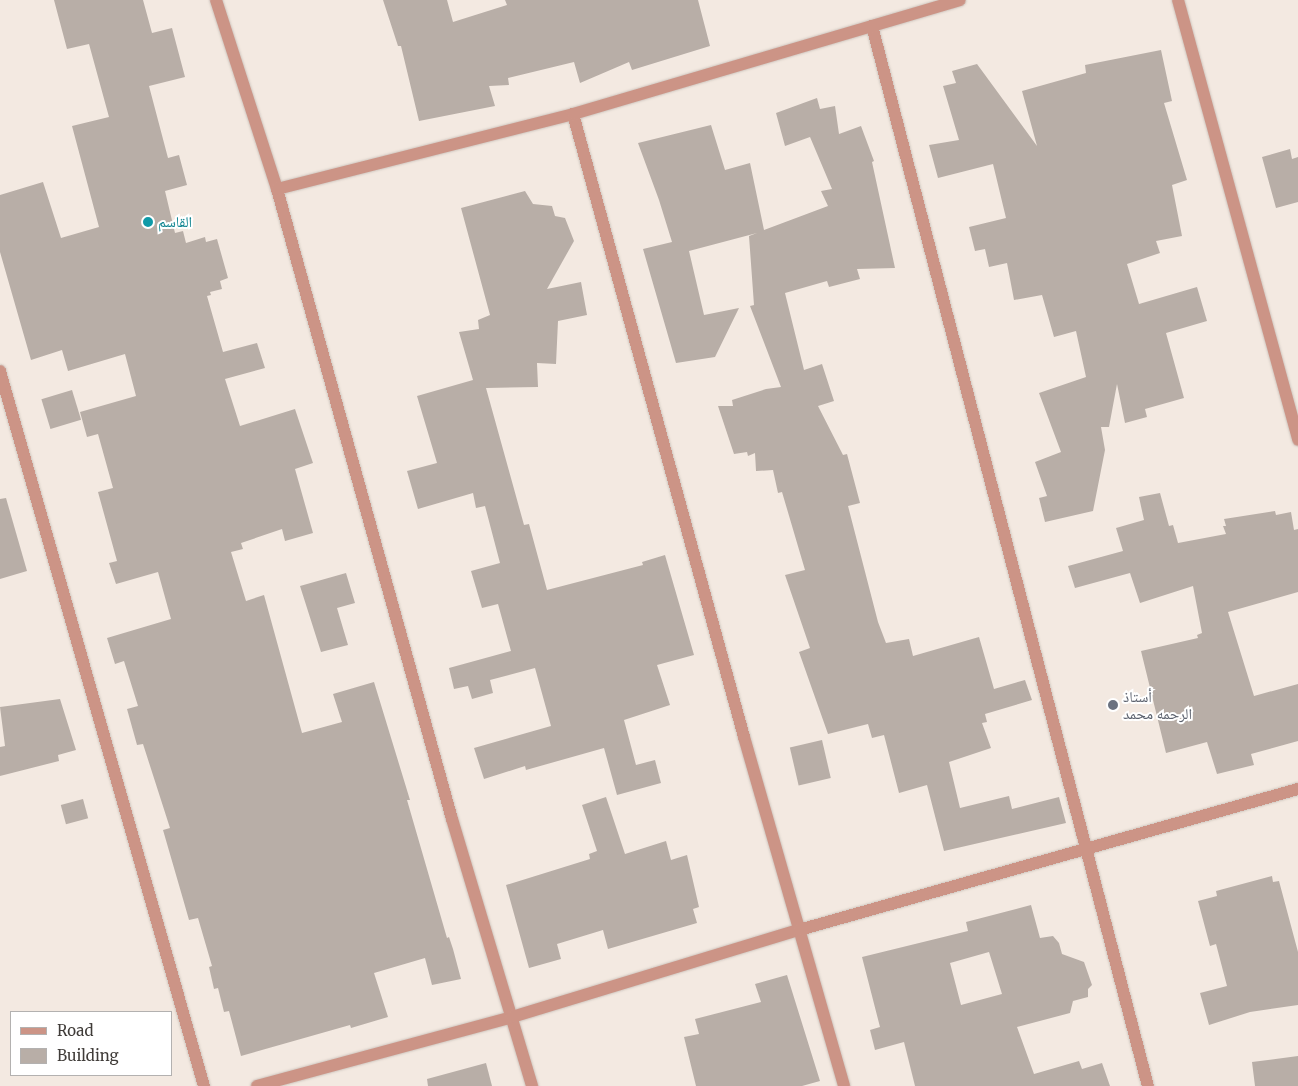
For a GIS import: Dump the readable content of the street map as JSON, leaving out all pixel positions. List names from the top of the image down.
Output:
{
  "places": ["القاسم", "أستاذ الرحمه محمد"],
  "legend": ["Road", "Building"]
}
